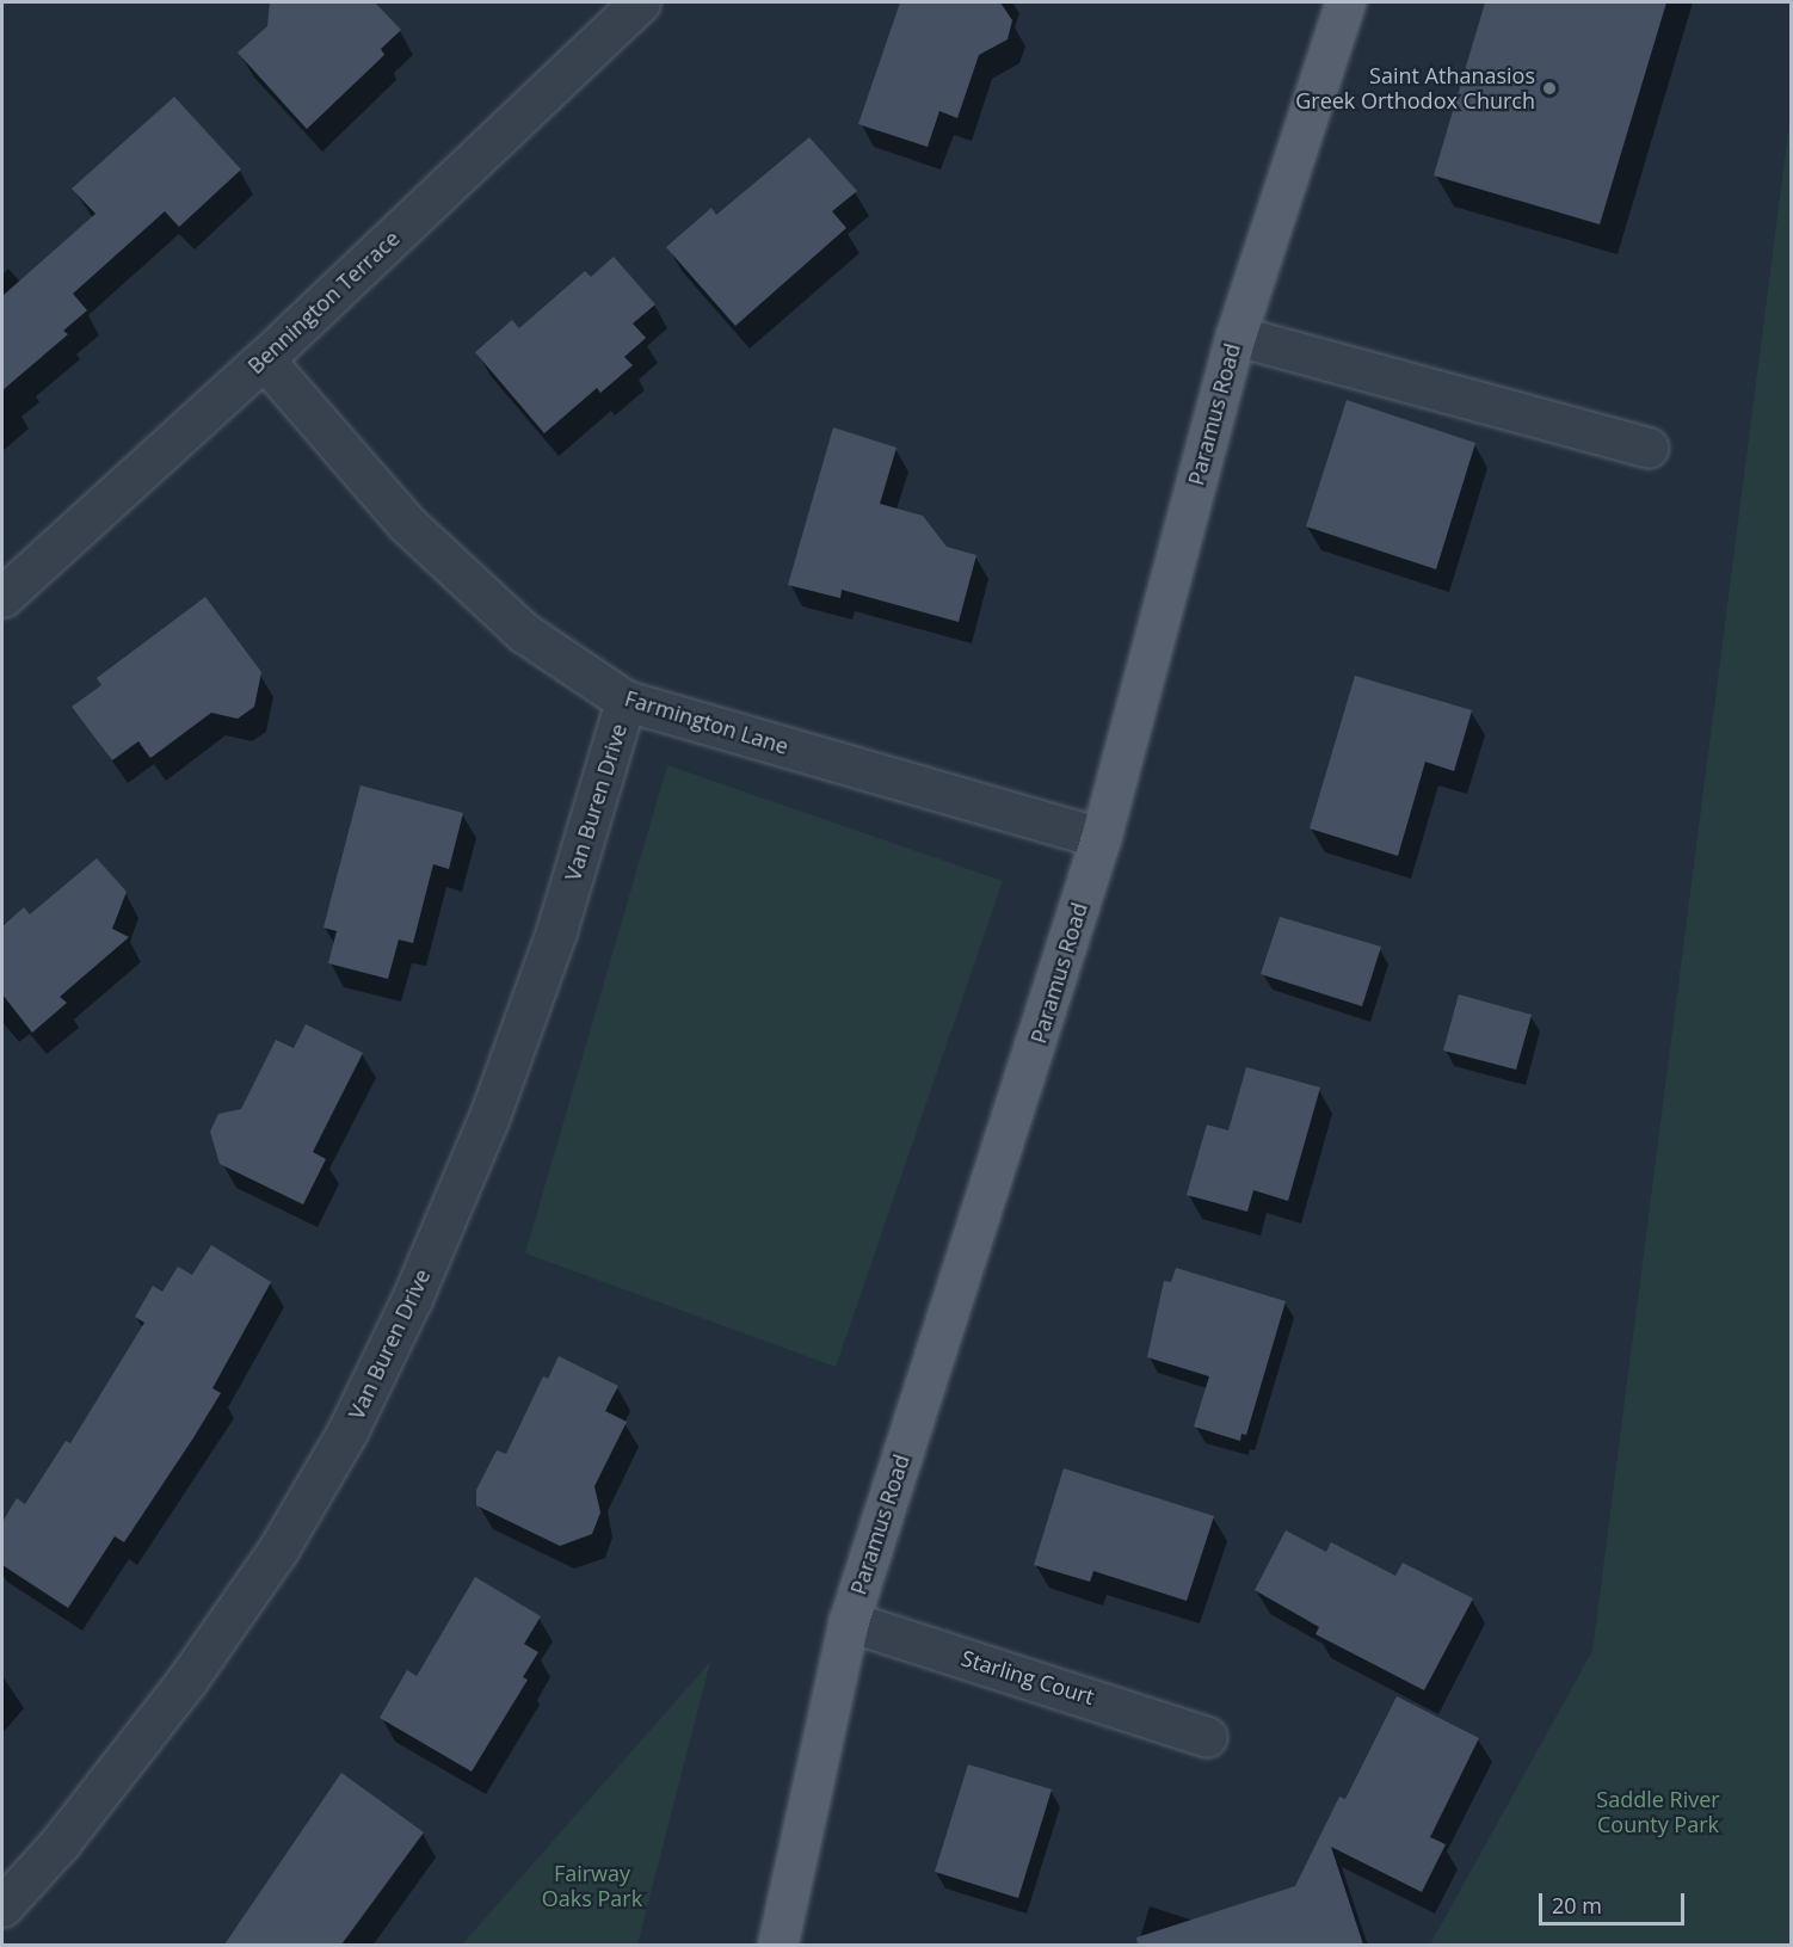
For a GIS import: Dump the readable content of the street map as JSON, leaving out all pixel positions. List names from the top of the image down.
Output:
{
  "streets": {
    "main road": ["Paramus Road"],
    "street": [
      "Bennington Terrace",
      "Farmington Lane",
      "Van Buren Drive",
      "Starling Court"
    ]
  },
  "crossings": [
    ["Bennington Terrace", "Farmington Lane"],
    ["Paramus Road", "Farmington Lane"],
    ["Paramus Road", "Starling Court"],
    ["Farmington Lane", "Van Buren Drive"]
  ],
  "parks": ["Saddle River County Park", "Fairway Oaks Park"],
  "places": ["Saint Athanasios Greek Orthodox Church"],
  "scale_bar": "20 m"
}
